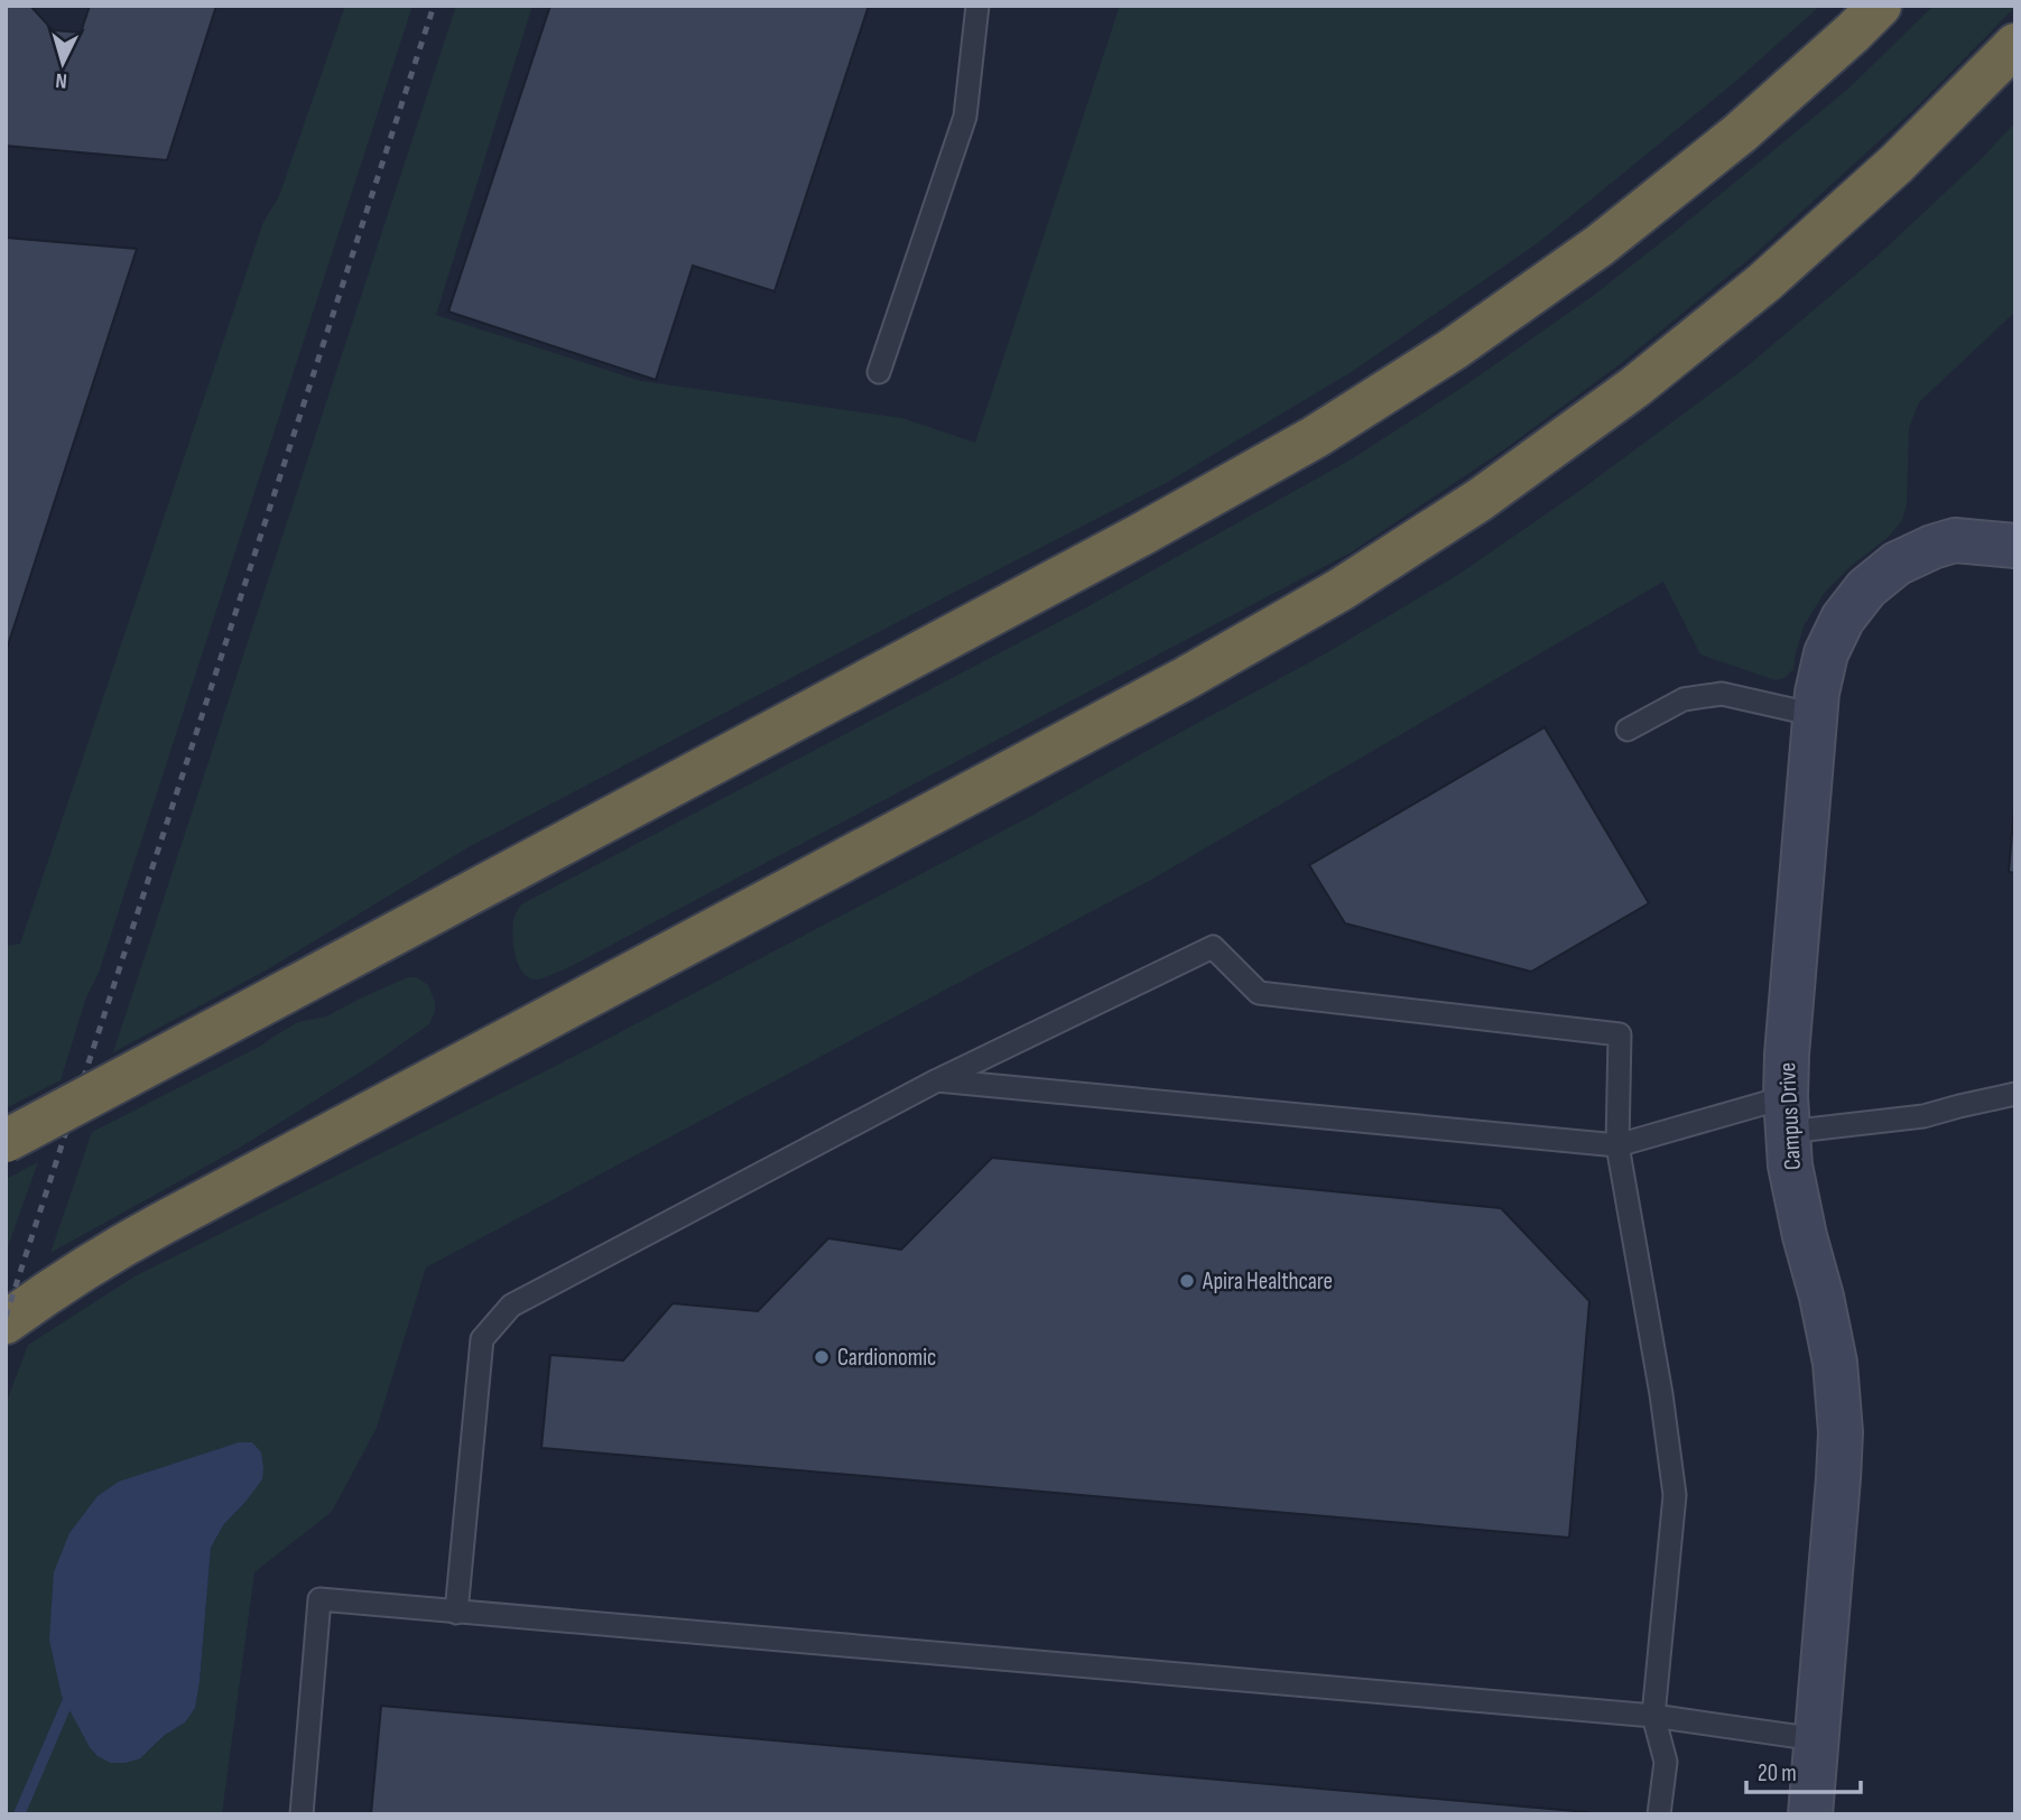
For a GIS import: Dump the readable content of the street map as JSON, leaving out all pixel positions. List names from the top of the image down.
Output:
{
  "streets": {
    "street": ["Campus Drive"]
  },
  "places": ["Apira Healthcare", "Cardionomic"],
  "scale_bar": "20 m",
  "north": "bottom"
}
